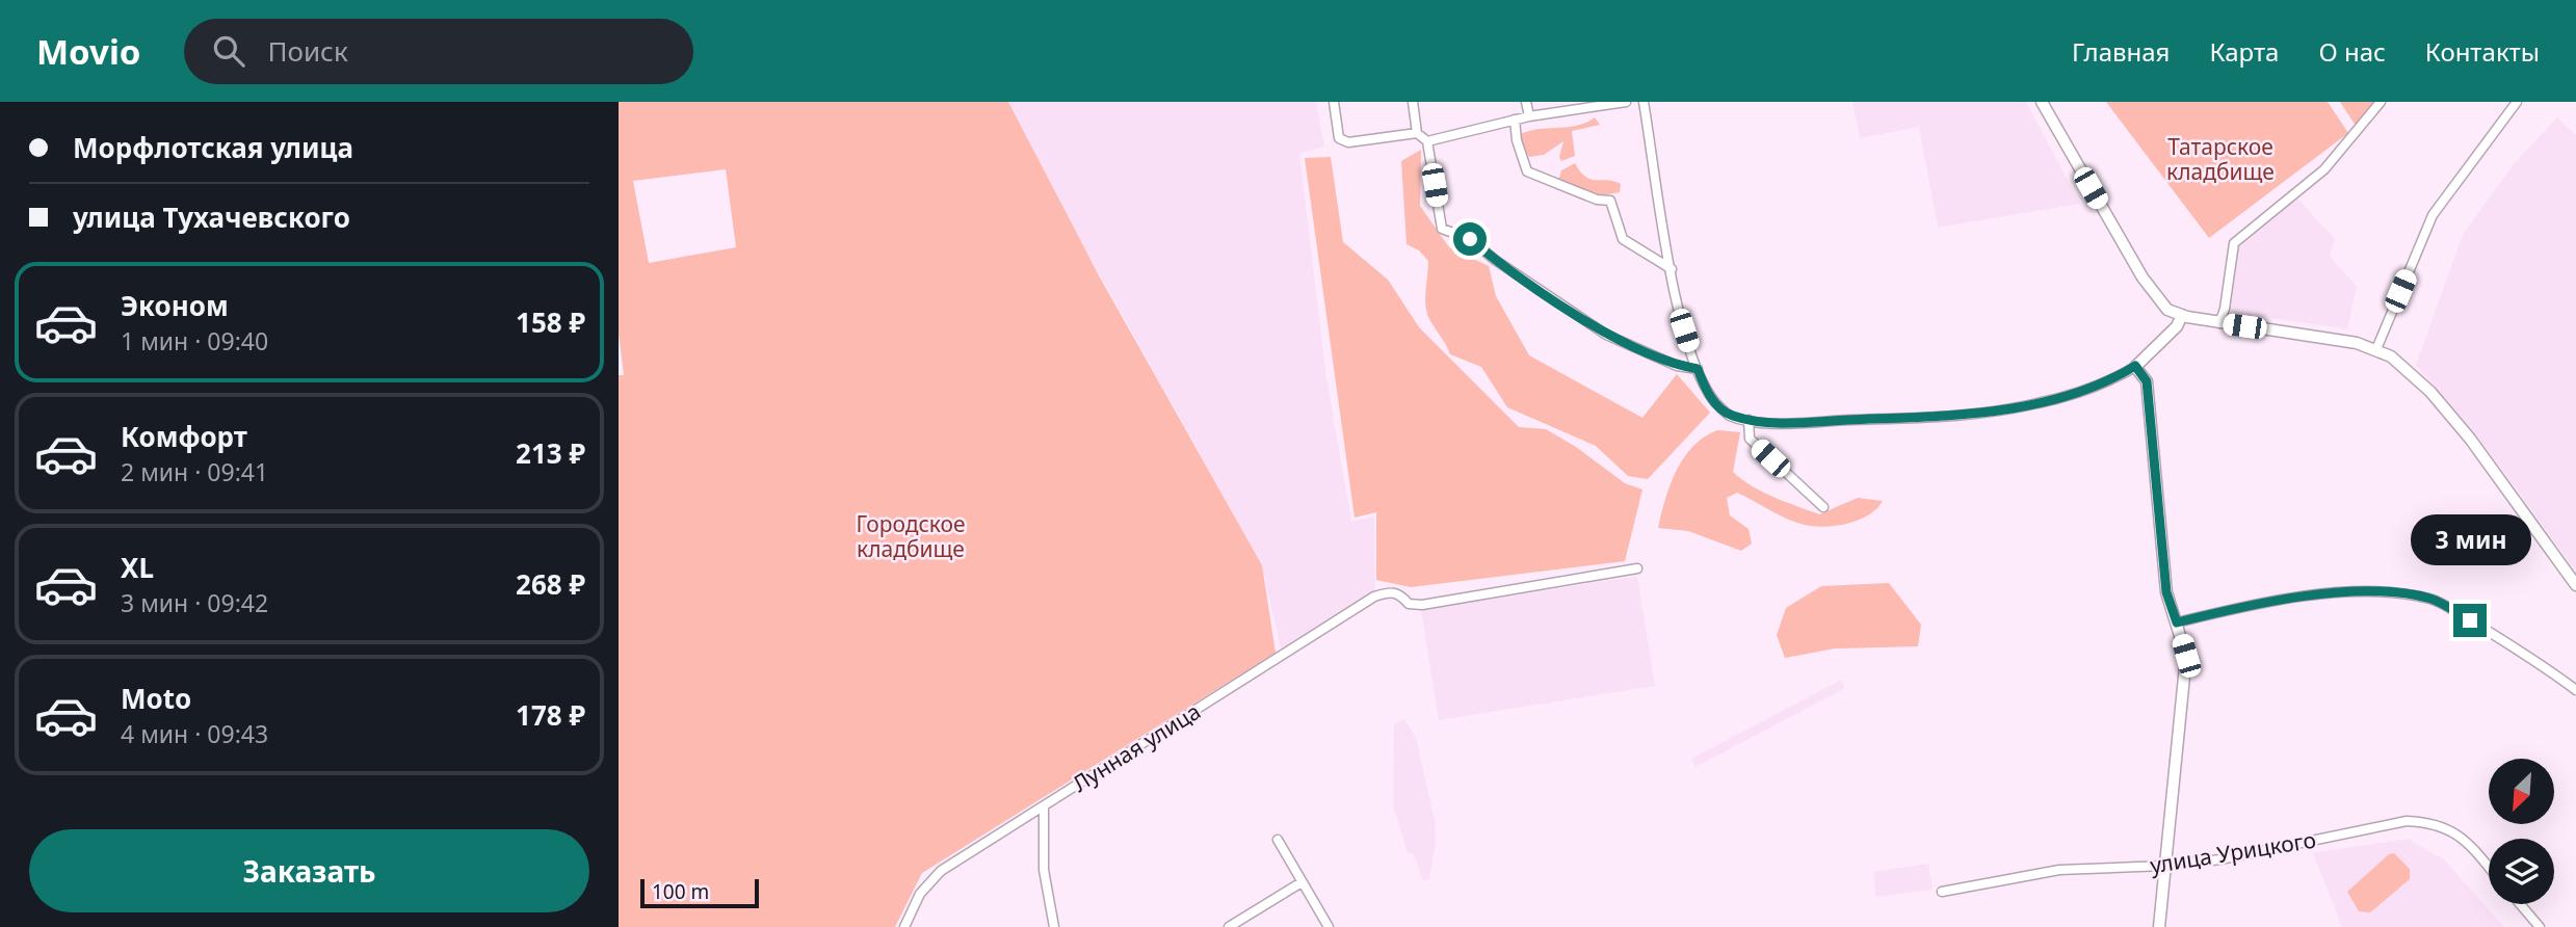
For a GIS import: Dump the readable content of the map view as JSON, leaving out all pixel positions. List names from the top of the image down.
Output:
{
  "streets": {
    "street": ["Лунная улица", "улица Урицкого"]
  },
  "parks": ["Татарское кладбище", "Городское кладбище"],
  "scale_bar": "100 m",
  "north": "bottom left",
  "page": {
    "header": "Movio",
    "search": "Поиск",
    "nav": [
      "Главная",
      "Карта",
      "О нас",
      "Контакты"
    ],
    "banner": ["Морфлотская улица", "улица Тухачевского"],
    "list": [
      {
        "name": "Эконом",
        "note": "1 мин · 09:40",
        "value": "158 ₽"
      },
      {
        "name": "Комфорт",
        "note": "2 мин · 09:41",
        "value": "213 ₽"
      },
      {
        "name": "XL",
        "note": "3 мин · 09:42",
        "value": "268 ₽"
      },
      {
        "name": "Moto",
        "note": "4 мин · 09:43",
        "value": "178 ₽"
      }
    ],
    "bubble": "3 мин",
    "buttons": "Заказать",
    "scale": "100 m"
  }
}
